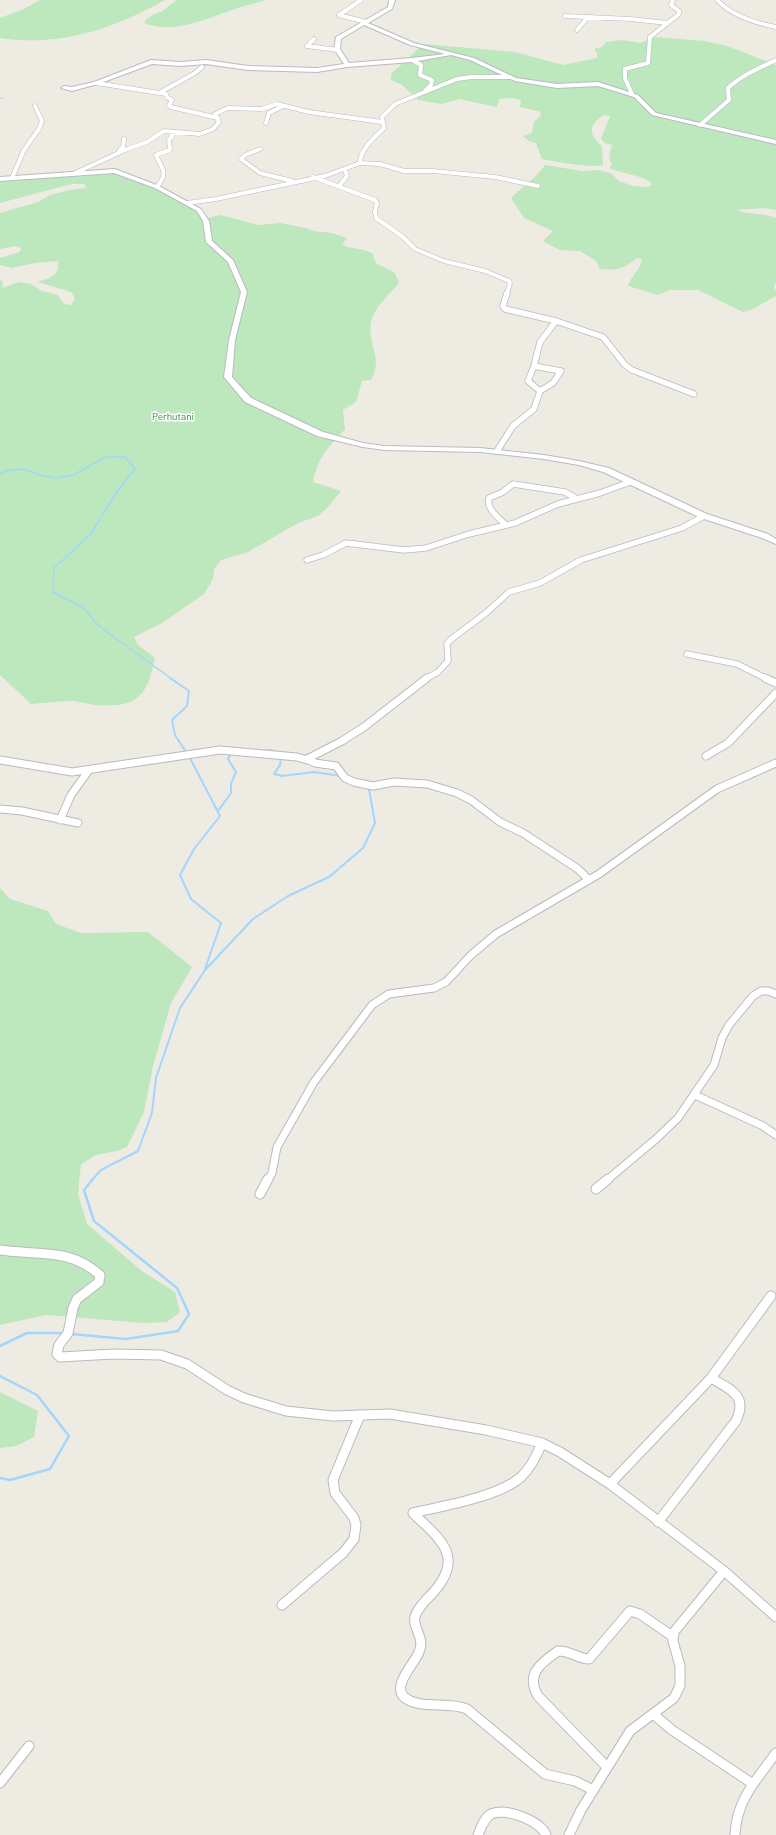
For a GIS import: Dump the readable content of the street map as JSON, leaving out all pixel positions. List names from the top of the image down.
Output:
{
  "parks": ["Perhutani"]
}
